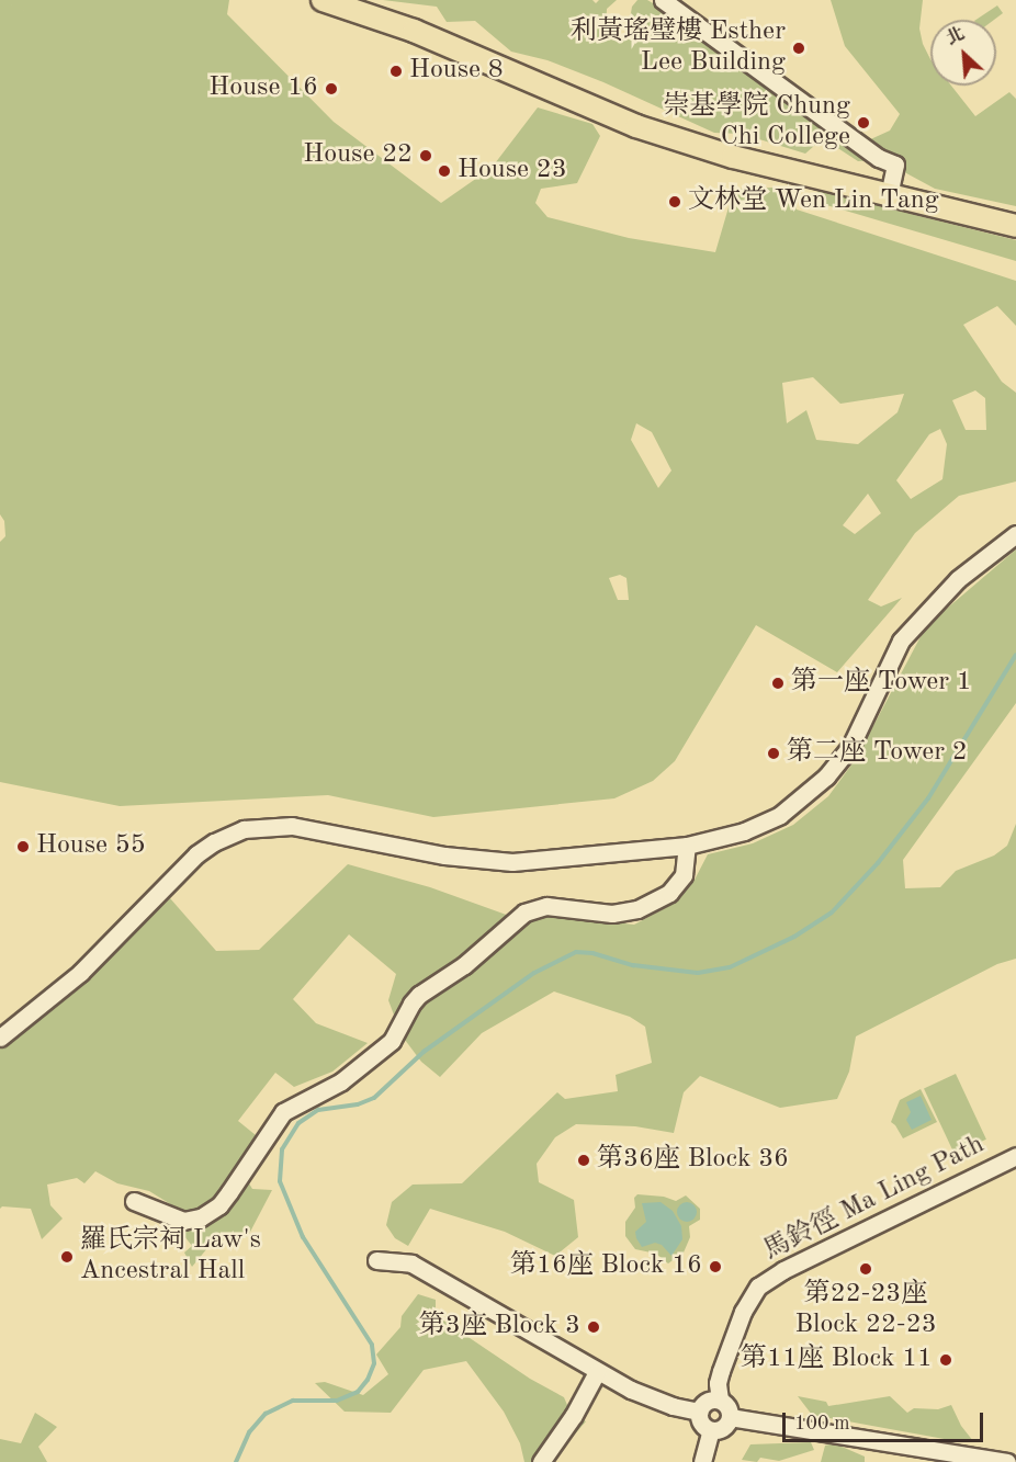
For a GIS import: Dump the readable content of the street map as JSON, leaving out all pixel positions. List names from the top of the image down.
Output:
{
  "streets": {
    "street": ["馬鈴徑 Ma Ling Path"]
  },
  "places": [
    "利黃瑤璧樓 Esther Lee Building",
    "House 8",
    "House 16",
    "崇基學院 Chung Chi College",
    "House 22",
    "House 23",
    "文林堂 Wen Lin Tang",
    "第一座 Tower 1",
    "第二座 Tower 2",
    "House 55",
    "第36座 Block 36",
    "羅氏宗祠 Law's Ancestral Hall",
    "第16座 Block 16",
    "第22-23座 Block 22-23",
    "第3座 Block 3",
    "第11座 Block 11"
  ],
  "scale_bar": "100 m",
  "north": "top left"
}
